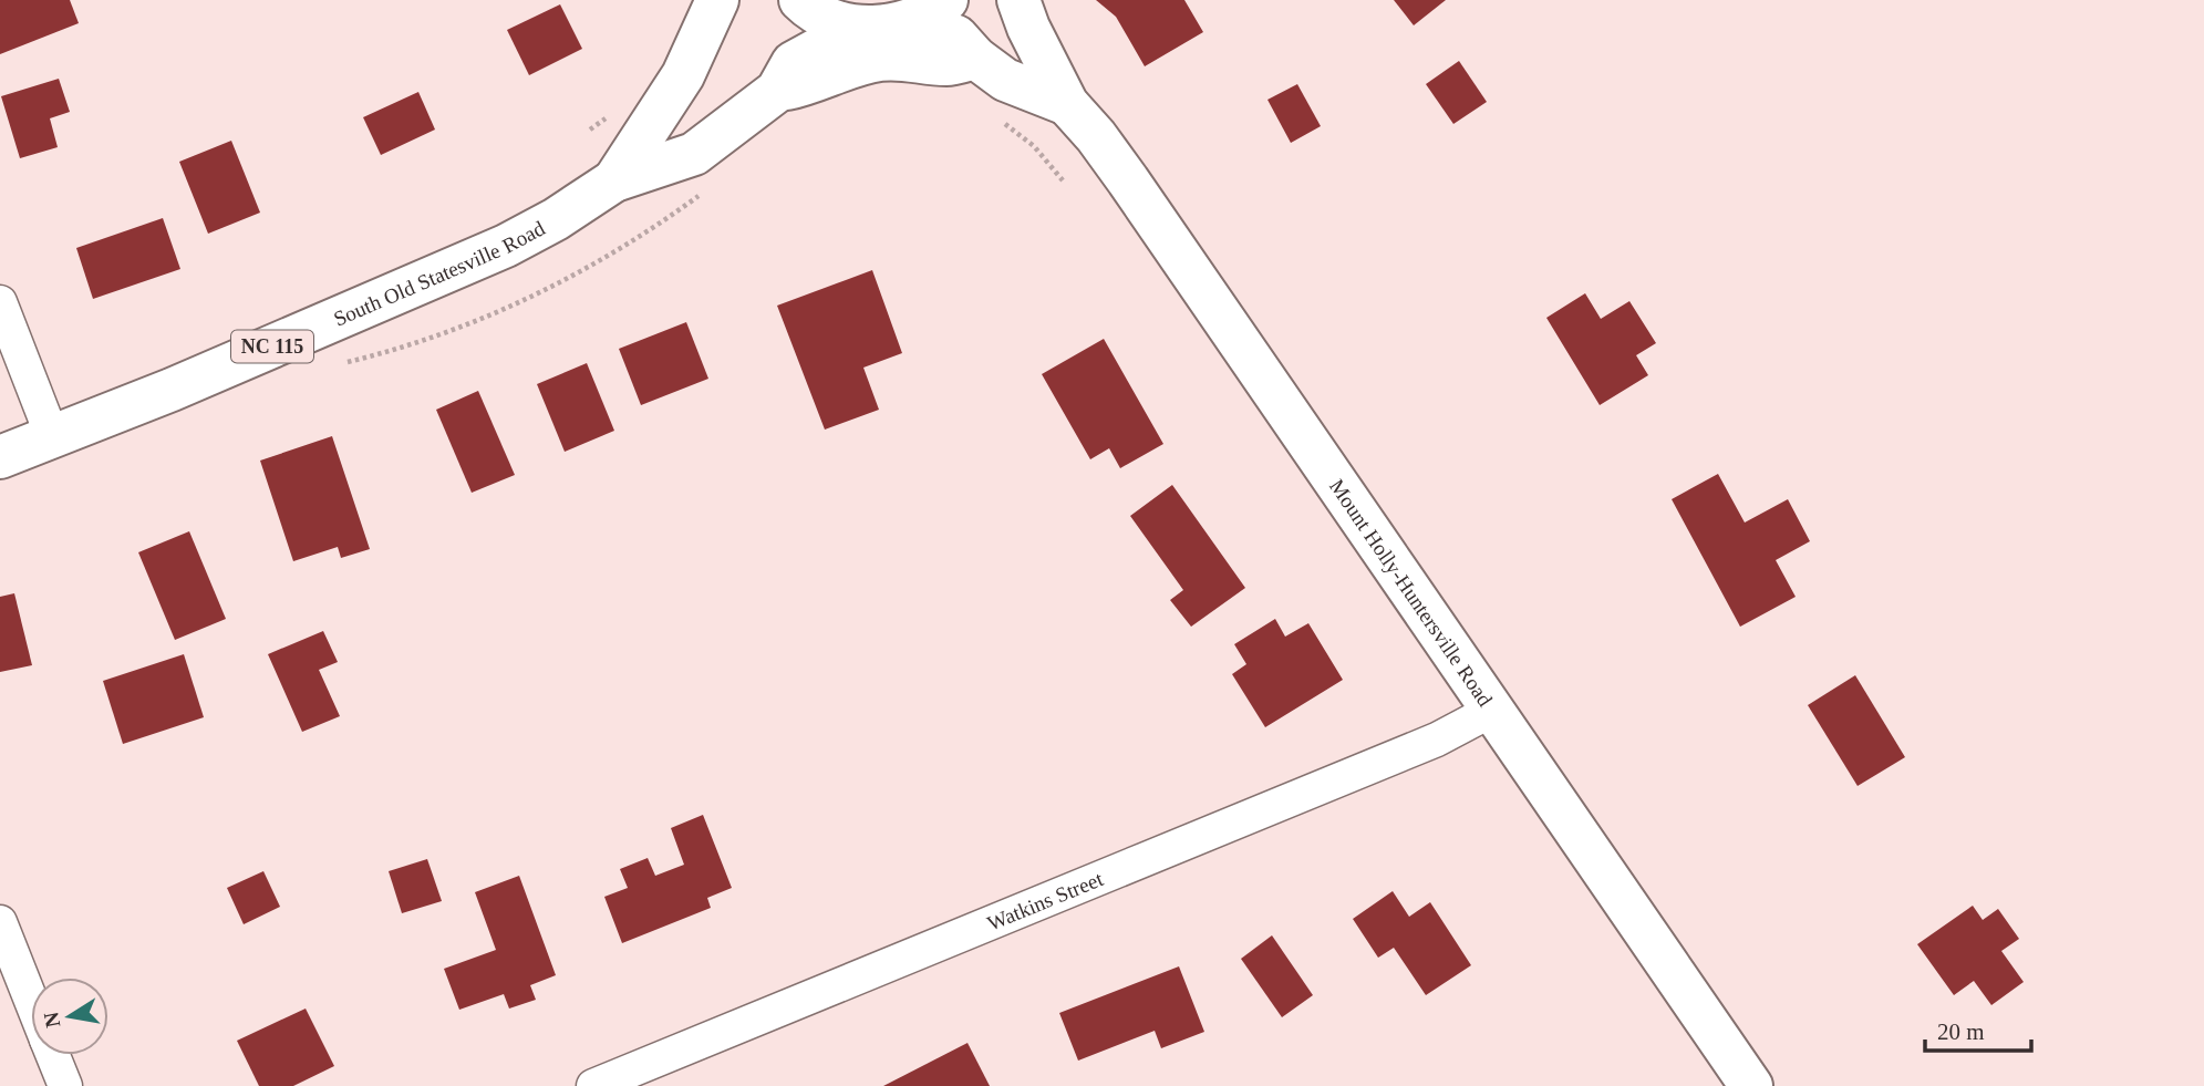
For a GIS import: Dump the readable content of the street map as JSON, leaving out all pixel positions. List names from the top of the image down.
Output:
{
  "streets": {
    "main road": ["South Old Statesville Road", "NC 115", "Mount Holly-Huntersville Road"],
    "street": ["Watkins Street"]
  },
  "crossings": [
    ["South Old Statesville Road", "NC 115"],
    ["NC 115", "Mount Holly-Huntersville Road"],
    ["Mount Holly-Huntersville Road", "Watkins Street"]
  ],
  "scale_bar": "20 m",
  "north": "left"
}
